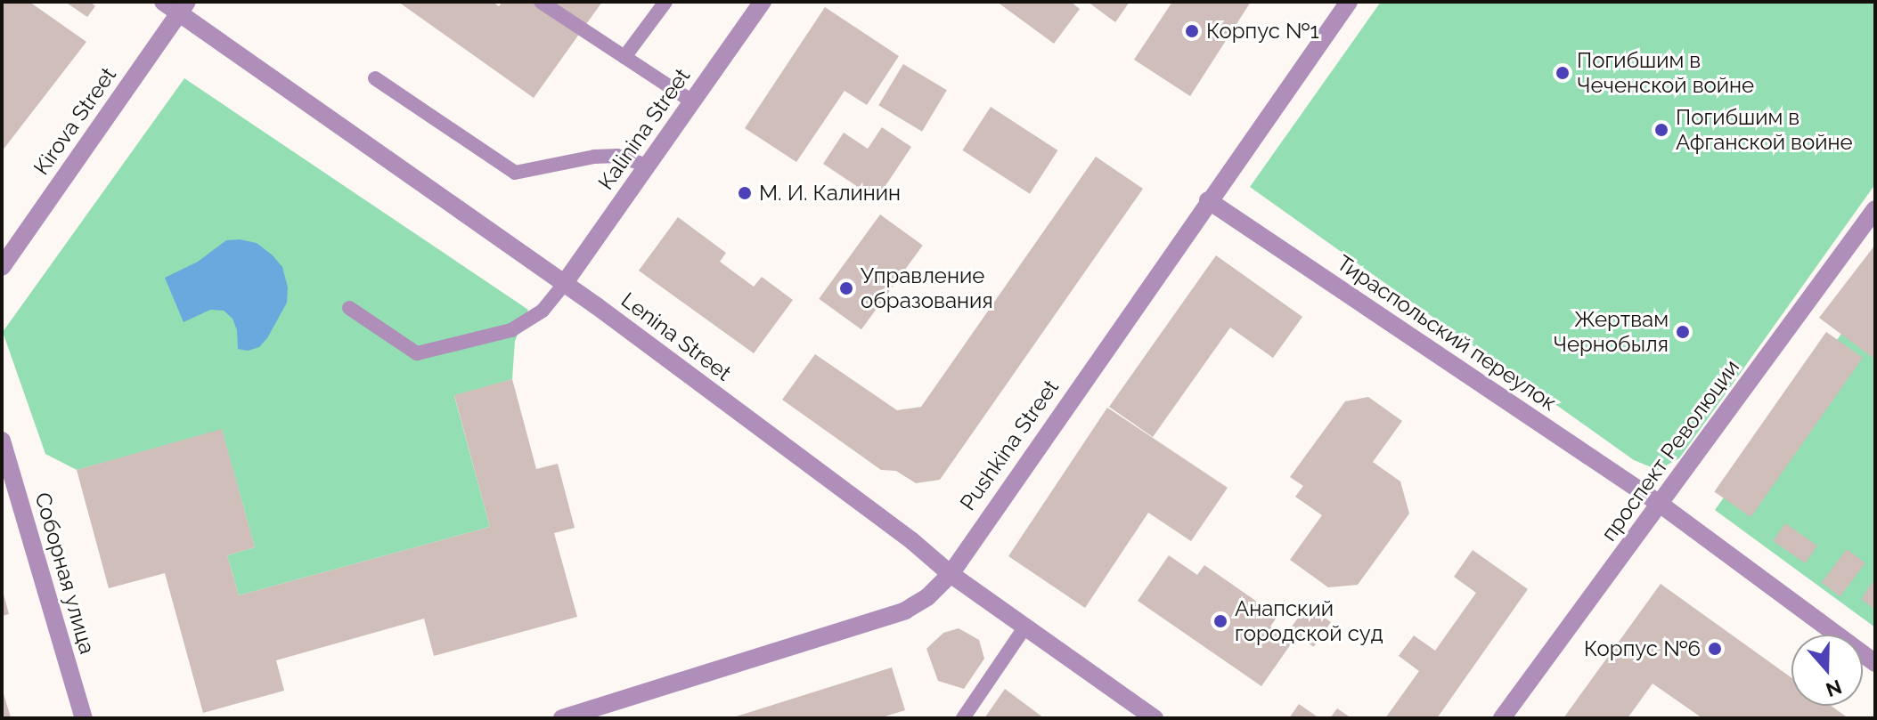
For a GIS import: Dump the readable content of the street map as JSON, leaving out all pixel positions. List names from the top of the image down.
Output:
{
  "streets": {
    "street": [
      "Kirova Street",
      "Kalinina Street",
      "Тираспольский переулок",
      "Lenina Street",
      "Pushkina Street",
      "проспект Революции",
      "Соборная улица"
    ]
  },
  "crossings": [
    ["Kirova Street", "Lenina Street"],
    ["Kalinina Street", "Lenina Street"],
    ["Тираспольский переулок", "Pushkina Street"],
    ["Тираспольский переулок", "проспект Революции"],
    ["Lenina Street", "Pushkina Street"]
  ],
  "places": [
    "Корпус №1",
    "Погибшим в Чеченской войне",
    "Погибшим в Афганской войне",
    "М. И. Калинин",
    "Управление образования",
    "Жертвам Чернобыля",
    "Анапский городской суд",
    "Корпус №6"
  ],
  "north": "bottom"
}
